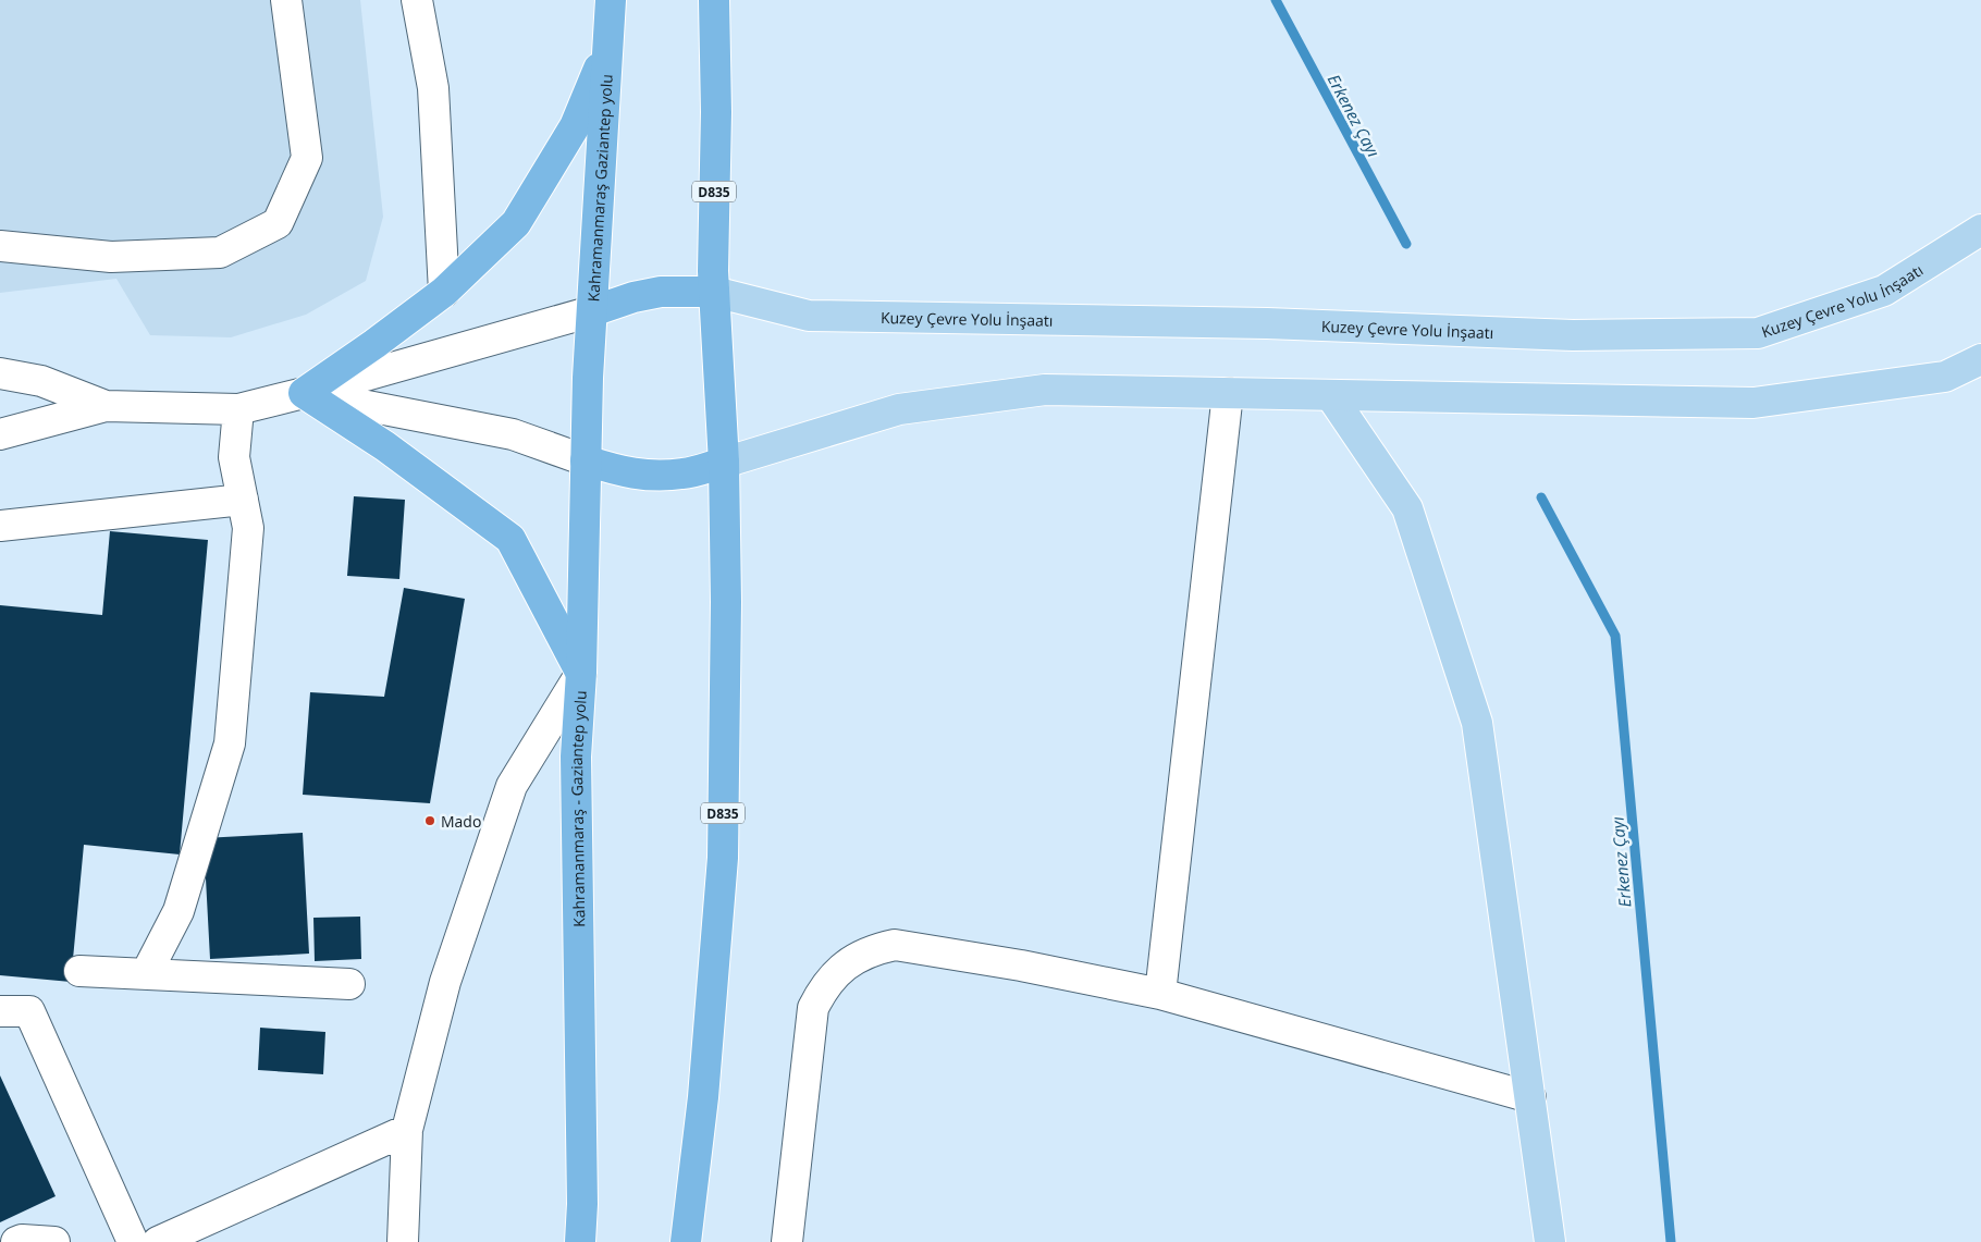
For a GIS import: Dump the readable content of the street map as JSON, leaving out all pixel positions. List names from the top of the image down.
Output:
{
  "streets": {
    "highway": ["Kahramanmaraş Gaziantep yolu", "D835", "Kahramanmaraş - Gaziantep yolu"],
    "main road": ["Kuzey Çevre Yolu İnşaatı"]
  },
  "crossings": [
    ["Kahramanmaraş Gaziantep yolu", "Kahramanmaraş - Gaziantep yolu"],
    ["D835", "Kuzey Çevre Yolu İnşaatı"]
  ],
  "water": ["Erkenez Çayı"],
  "places": ["Mado"]
}
